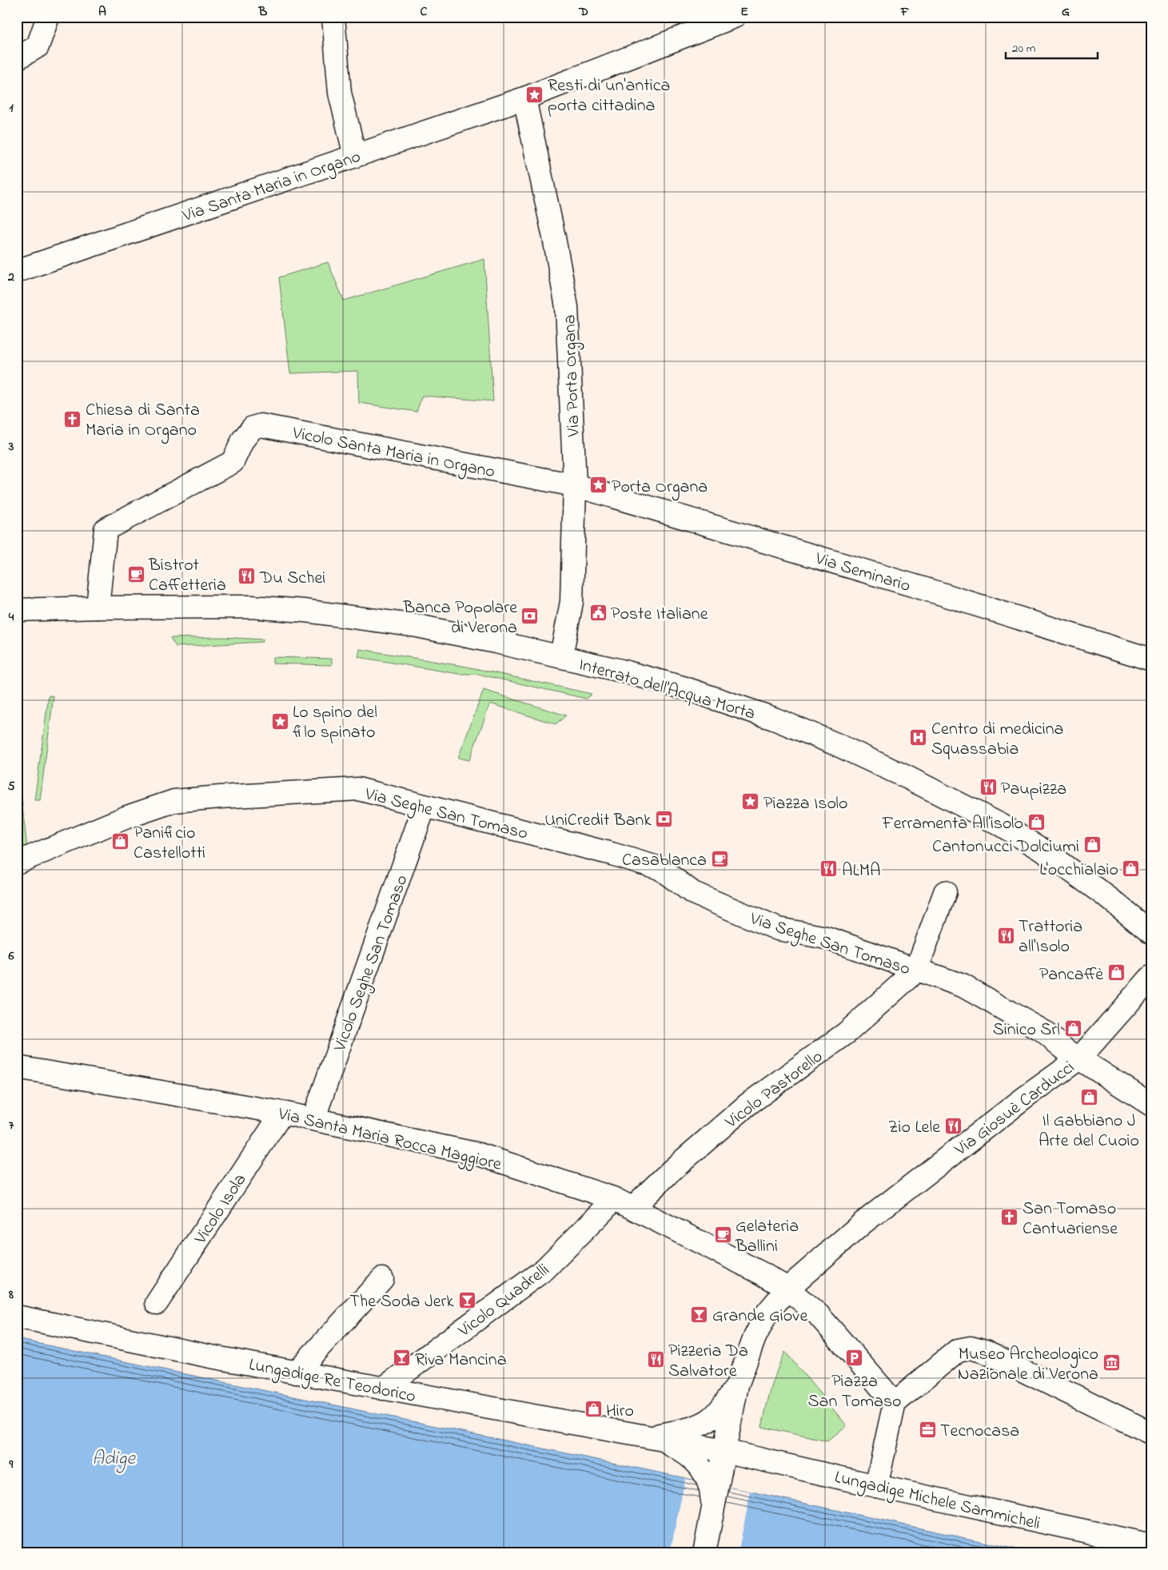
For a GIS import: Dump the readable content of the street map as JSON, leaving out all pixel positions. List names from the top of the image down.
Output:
{
  "streets": {
    "street": [
      "Via Santa Maria in Organo",
      "Via Porta Organa",
      "Vicolo Santa Maria in Organo",
      "Via Seminario",
      "Interrato dell'Acqua Morta",
      "Via Seghe San Tomaso",
      "Vicolo Seghe San Tomaso",
      "Vicolo Pastorello",
      "Via Giosuè Carducci",
      "Via Santa Maria Rocca Maggiore",
      "Vicolo Isola",
      "Vicolo Quadrelli",
      "Lungadige Re Teodorico",
      "Lungadige Michele Sammicheli"
    ]
  },
  "crossings": [
    ["Via Santa Maria in Organo", "Via Porta Organa"],
    ["Via Porta Organa", "Vicolo Santa Maria in Organo"],
    ["Via Porta Organa", "Via Seminario"],
    ["Via Porta Organa", "Interrato dell'Acqua Morta"],
    ["Vicolo Santa Maria in Organo", "Via Seminario"],
    ["Vicolo Santa Maria in Organo", "Interrato dell'Acqua Morta"],
    ["Via Seghe San Tomaso", "Vicolo Seghe San Tomaso"],
    ["Via Seghe San Tomaso", "Vicolo Pastorello"],
    ["Via Seghe San Tomaso", "Via Giosuè Carducci"],
    ["Vicolo Seghe San Tomaso", "Via Santa Maria Rocca Maggiore"],
    ["Vicolo Pastorello", "Via Santa Maria Rocca Maggiore"],
    ["Via Giosuè Carducci", "Via Santa Maria Rocca Maggiore"],
    ["Via Santa Maria Rocca Maggiore", "Vicolo Isola"],
    ["Via Santa Maria Rocca Maggiore", "Vicolo Quadrelli"],
    ["Vicolo Quadrelli", "Lungadige Re Teodorico"],
    ["Lungadige Re Teodorico", "Lungadige Michele Sammicheli"]
  ],
  "water": ["Adige"],
  "places": {
    "place": [
      "Resti di un'antica porta cittadina",
      "Porta Organa",
      "Lo spino del filo spinato",
      "Piazza Isolo"
    ],
    "church": ["Chiesa di Santa Maria in Organo", "San Tomaso Cantuariense"],
    "cafe": ["Bistrot Caffetteria", "Casablanca", "Gelateria Ballini"],
    "restaurant": [
      "Du Schei",
      "Paupizza",
      "ALMA",
      "Trattoria all'Isolo",
      "Zio Lele",
      "Pizzeria Da Salvatore"
    ],
    "public building": ["Poste Italiane"],
    "bank": ["Banca Popolare di Verona", "UniCredit Bank"],
    "hospital": ["Centro di medicina Squassabia"],
    "shop": [
      "Ferramenta All'isolo",
      "Panificio Castellotti",
      "Cantonucci Dolciumi",
      "L'occhialaio",
      "Pancaffè",
      "Sinico Srl",
      "Il Gabbiano J Arte del Cuoio",
      "Hiro"
    ],
    "bar": ["The Soda Jerk", "Grande Giove", "Riva Mancina"],
    "parking": ["Piazza San Tomaso"],
    "museum": ["Museo Archeologico Nazionale di Verona"],
    "office": ["Tecnocasa"]
  },
  "scale_bar": "20 m",
  "grid": {
    "columns": [
      "A",
      "B",
      "C",
      "D",
      "E",
      "F",
      "G"
    ],
    "rows": [
      "1",
      "2",
      "3",
      "4",
      "5",
      "6",
      "7",
      "8",
      "9"
    ]
  }
}
